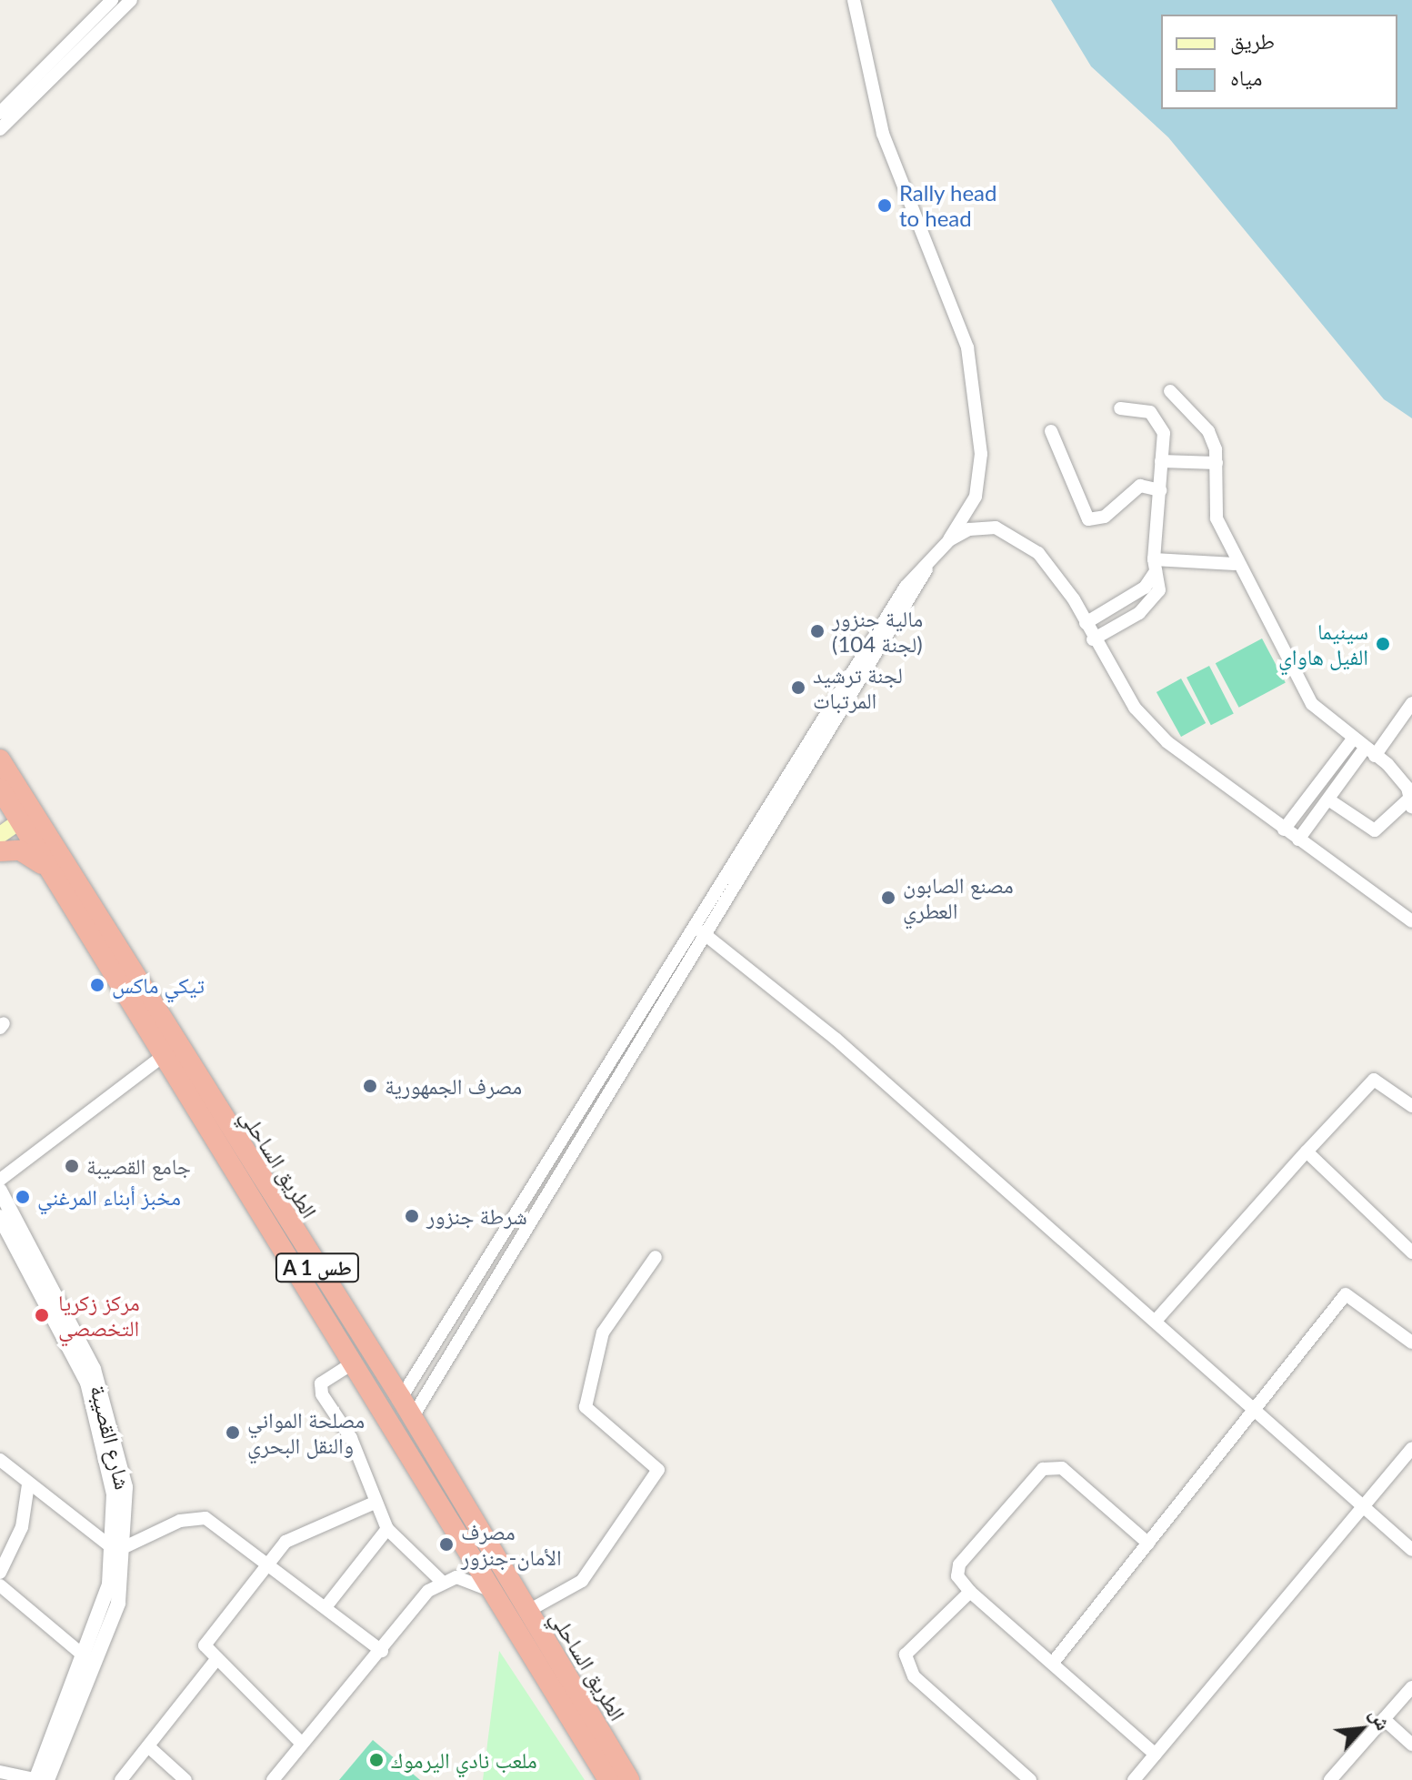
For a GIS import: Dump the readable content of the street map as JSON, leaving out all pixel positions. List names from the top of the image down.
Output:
{
  "streets": {
    "highway": ["الطريق الساحلي", "A 1 طس"],
    "street": ["شارع القصيبة"]
  },
  "places": [
    "Rally head to head",
    "مالية جنزور (لجنة 104)",
    "سينيما الفيل هاواي",
    "لجنة ترشيد المرتبات",
    "مصنع الصابون العطري",
    "تيكي ماكس",
    "مصرف الجمهورية",
    "جامع القصيبة",
    "مخبز أبناء المرغني",
    "شرطة جنزور",
    "مركز زكريا التخصصي",
    "مصلحة المواني والنقل البحري",
    "مصرف الأمان-جنزور",
    "ملعب نادي اليرموك"
  ],
  "legend": ["طريق", "مياه"],
  "north": "top right"
}
